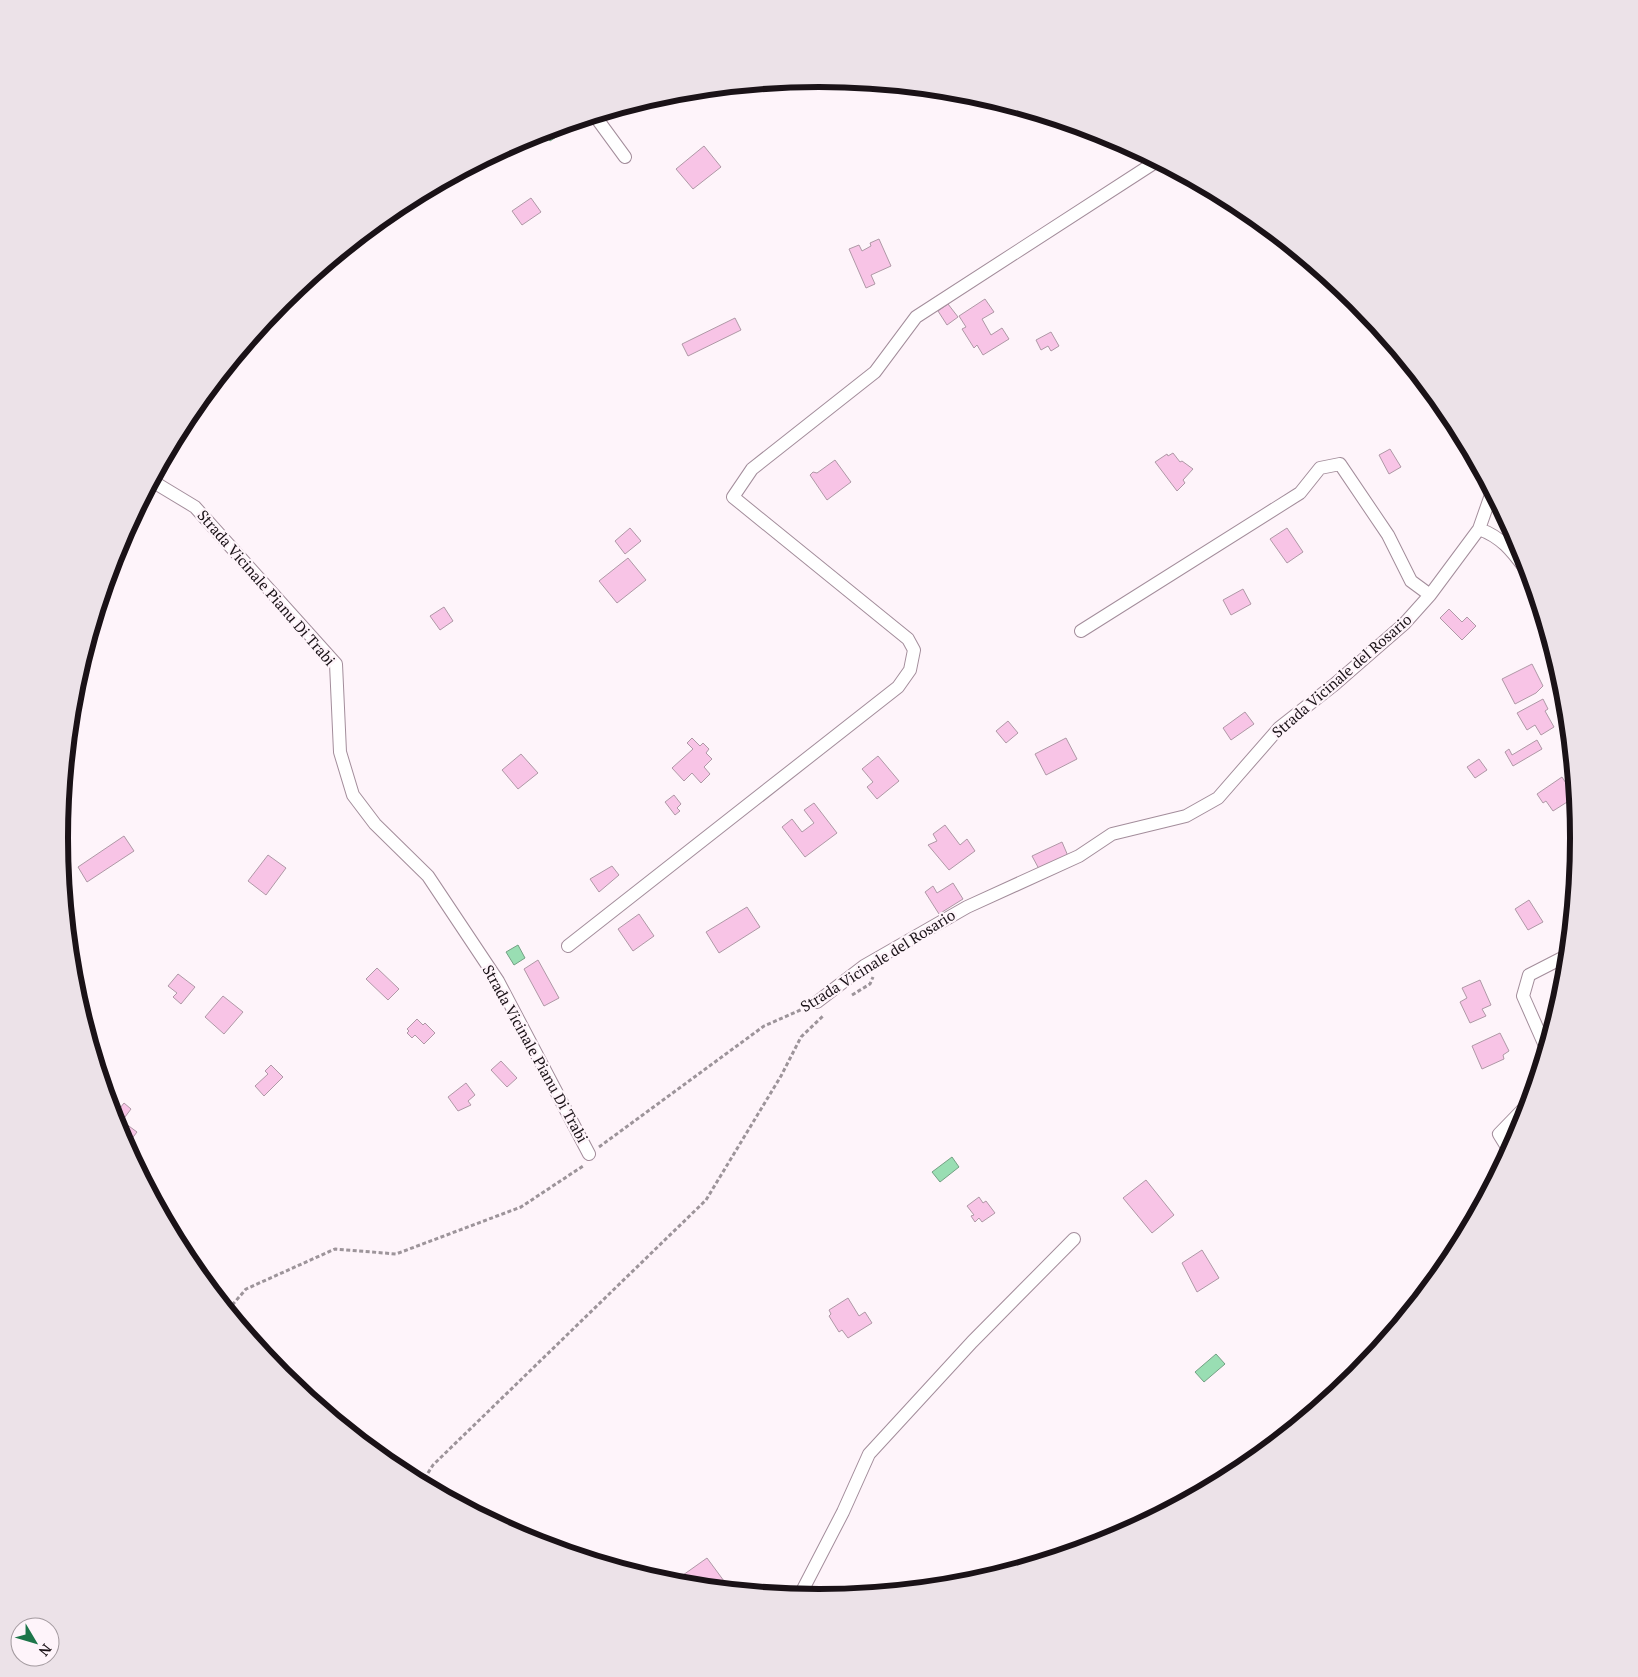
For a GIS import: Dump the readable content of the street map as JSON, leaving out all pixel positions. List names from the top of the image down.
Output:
{
  "streets": {
    "street": ["Strada Vicinale Pianu Di Trabi", "Strada Vicinale del Rosario"]
  },
  "crossings": [
    ["Strada Vicinale Pianu Di Trabi", "Strada Vicinale del Rosario"]
  ],
  "north": "bottom right"
}
